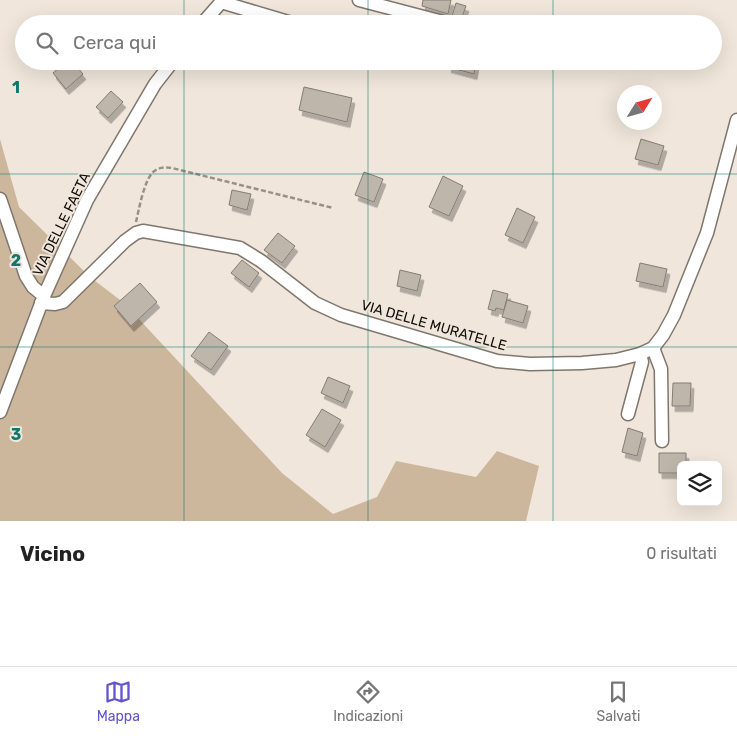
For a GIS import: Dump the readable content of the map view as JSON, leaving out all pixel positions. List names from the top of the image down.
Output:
{
  "streets": {
    "street": ["VIA DELLE FAETA", "VIA DELLE MURATELLE"]
  },
  "north": "top right",
  "page": {
    "search": "Cerca qui",
    "heading": ["Vicino", "0 risultati"],
    "nav": ["Mappa", "Indicazioni", "Salvati"]
  },
  "grid": {
    "rows": ["1", "2", "3"]
  }
}
